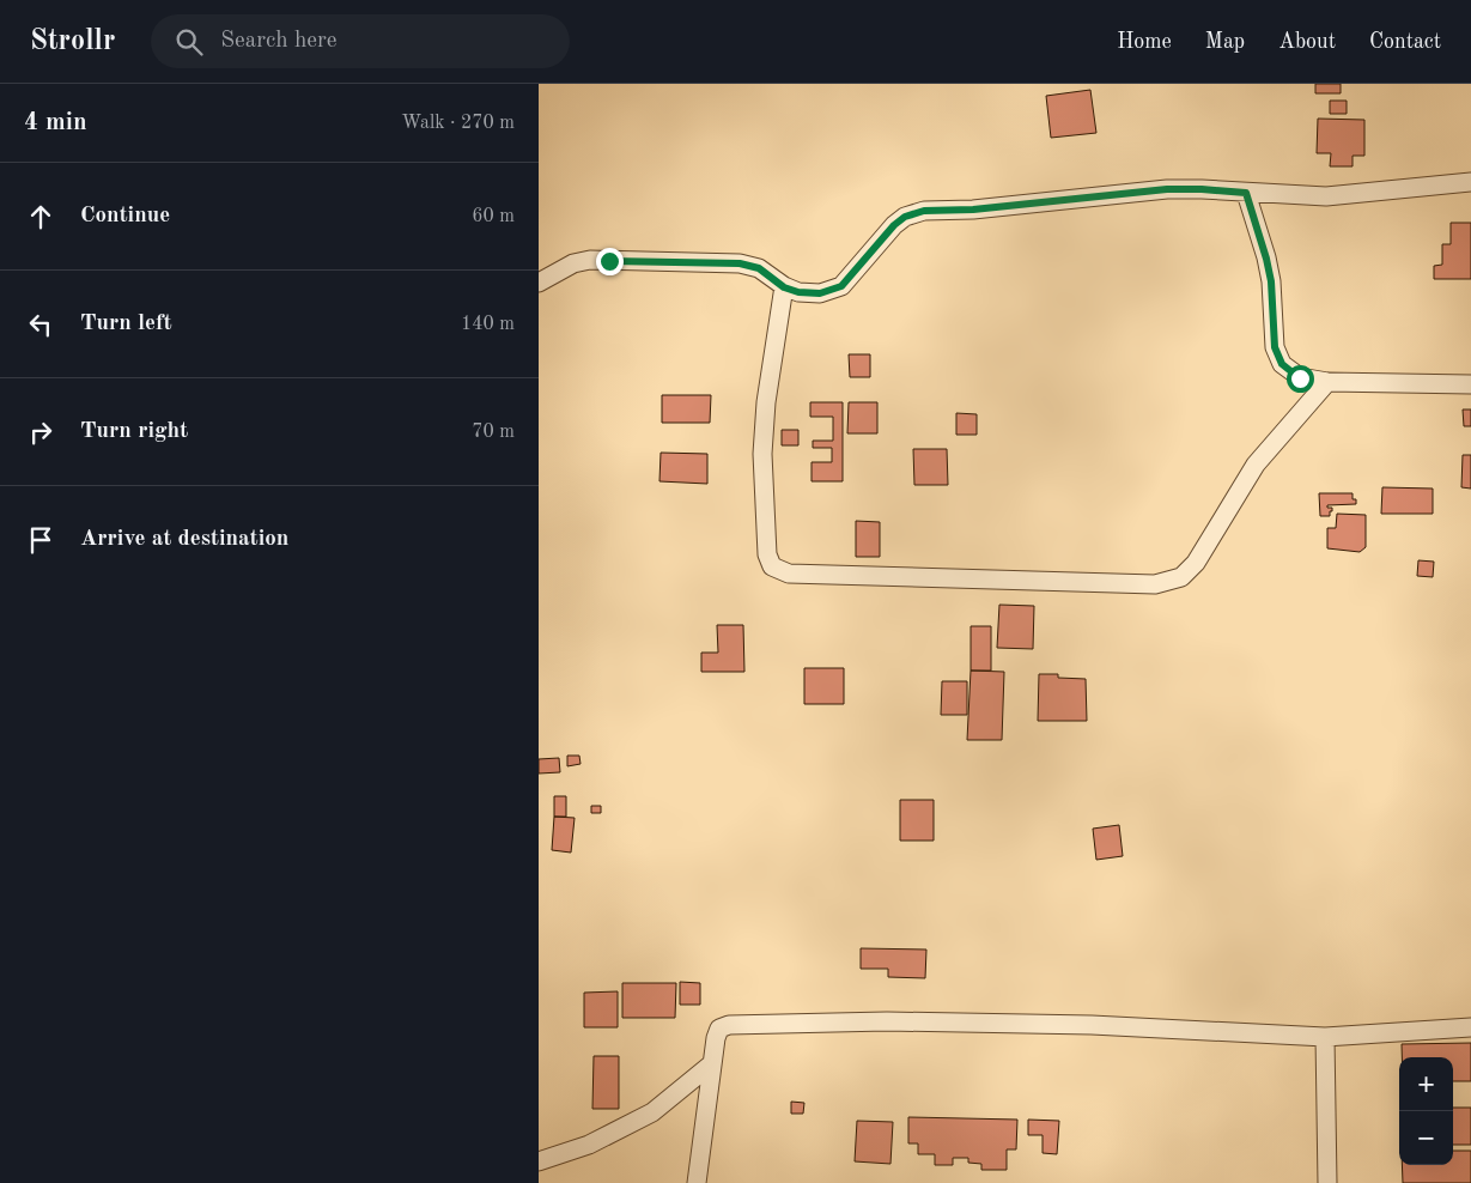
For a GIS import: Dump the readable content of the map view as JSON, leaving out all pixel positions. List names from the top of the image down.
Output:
{
  "page": {
    "header": "Strollr",
    "search": "Search here",
    "nav": [
      "Home",
      "Map",
      "About",
      "Contact"
    ],
    "heading": ["4 min", "Walk · 270 m"],
    "list": [
      ["Continue", "60 m"],
      ["Turn left", "140 m"],
      ["Turn right", "70 m"],
      "Arrive at destination"
    ],
    "map_buttons": ["+", "−"]
  }
}
